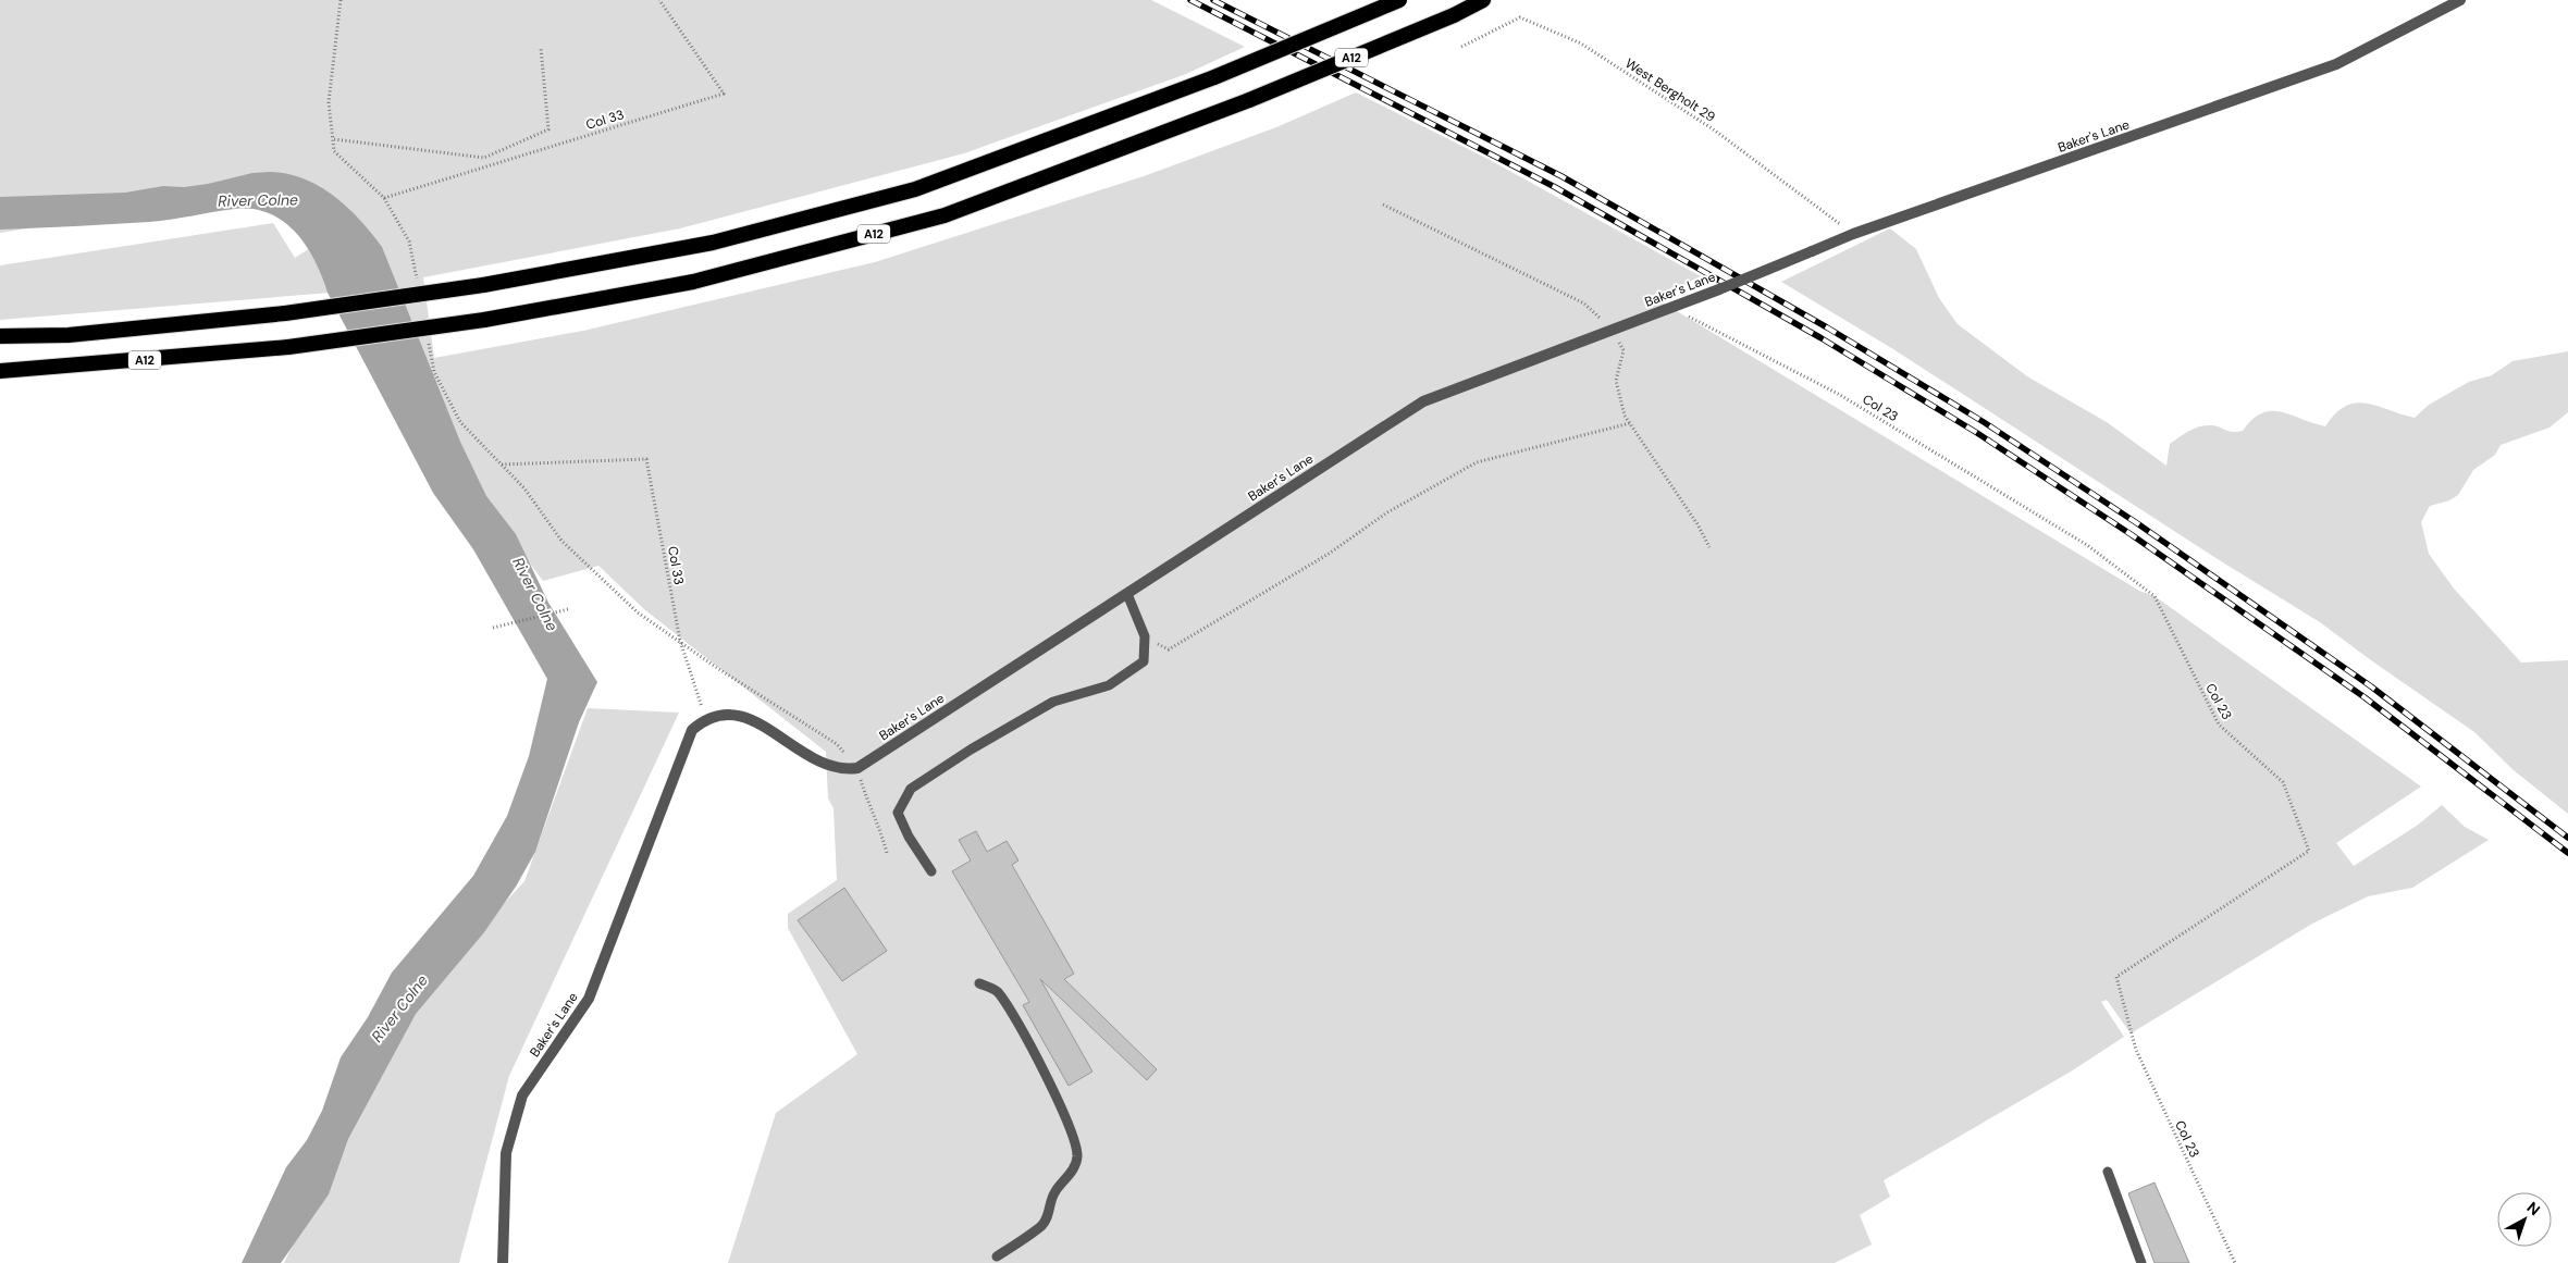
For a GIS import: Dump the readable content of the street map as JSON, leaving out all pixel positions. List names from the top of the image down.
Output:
{
  "streets": {
    "highway": ["A12"],
    "street": ["Baker's Lane"],
    "path": ["West Bergholt 29", "Col 33", "Col 23"]
  },
  "crossings": [
    ["West Bergholt 29", "Baker's Lane"],
    ["Col 33", "Baker's Lane"],
    ["Baker's Lane", "Col 23"]
  ],
  "water": ["River Colne"],
  "north": "top right"
}
